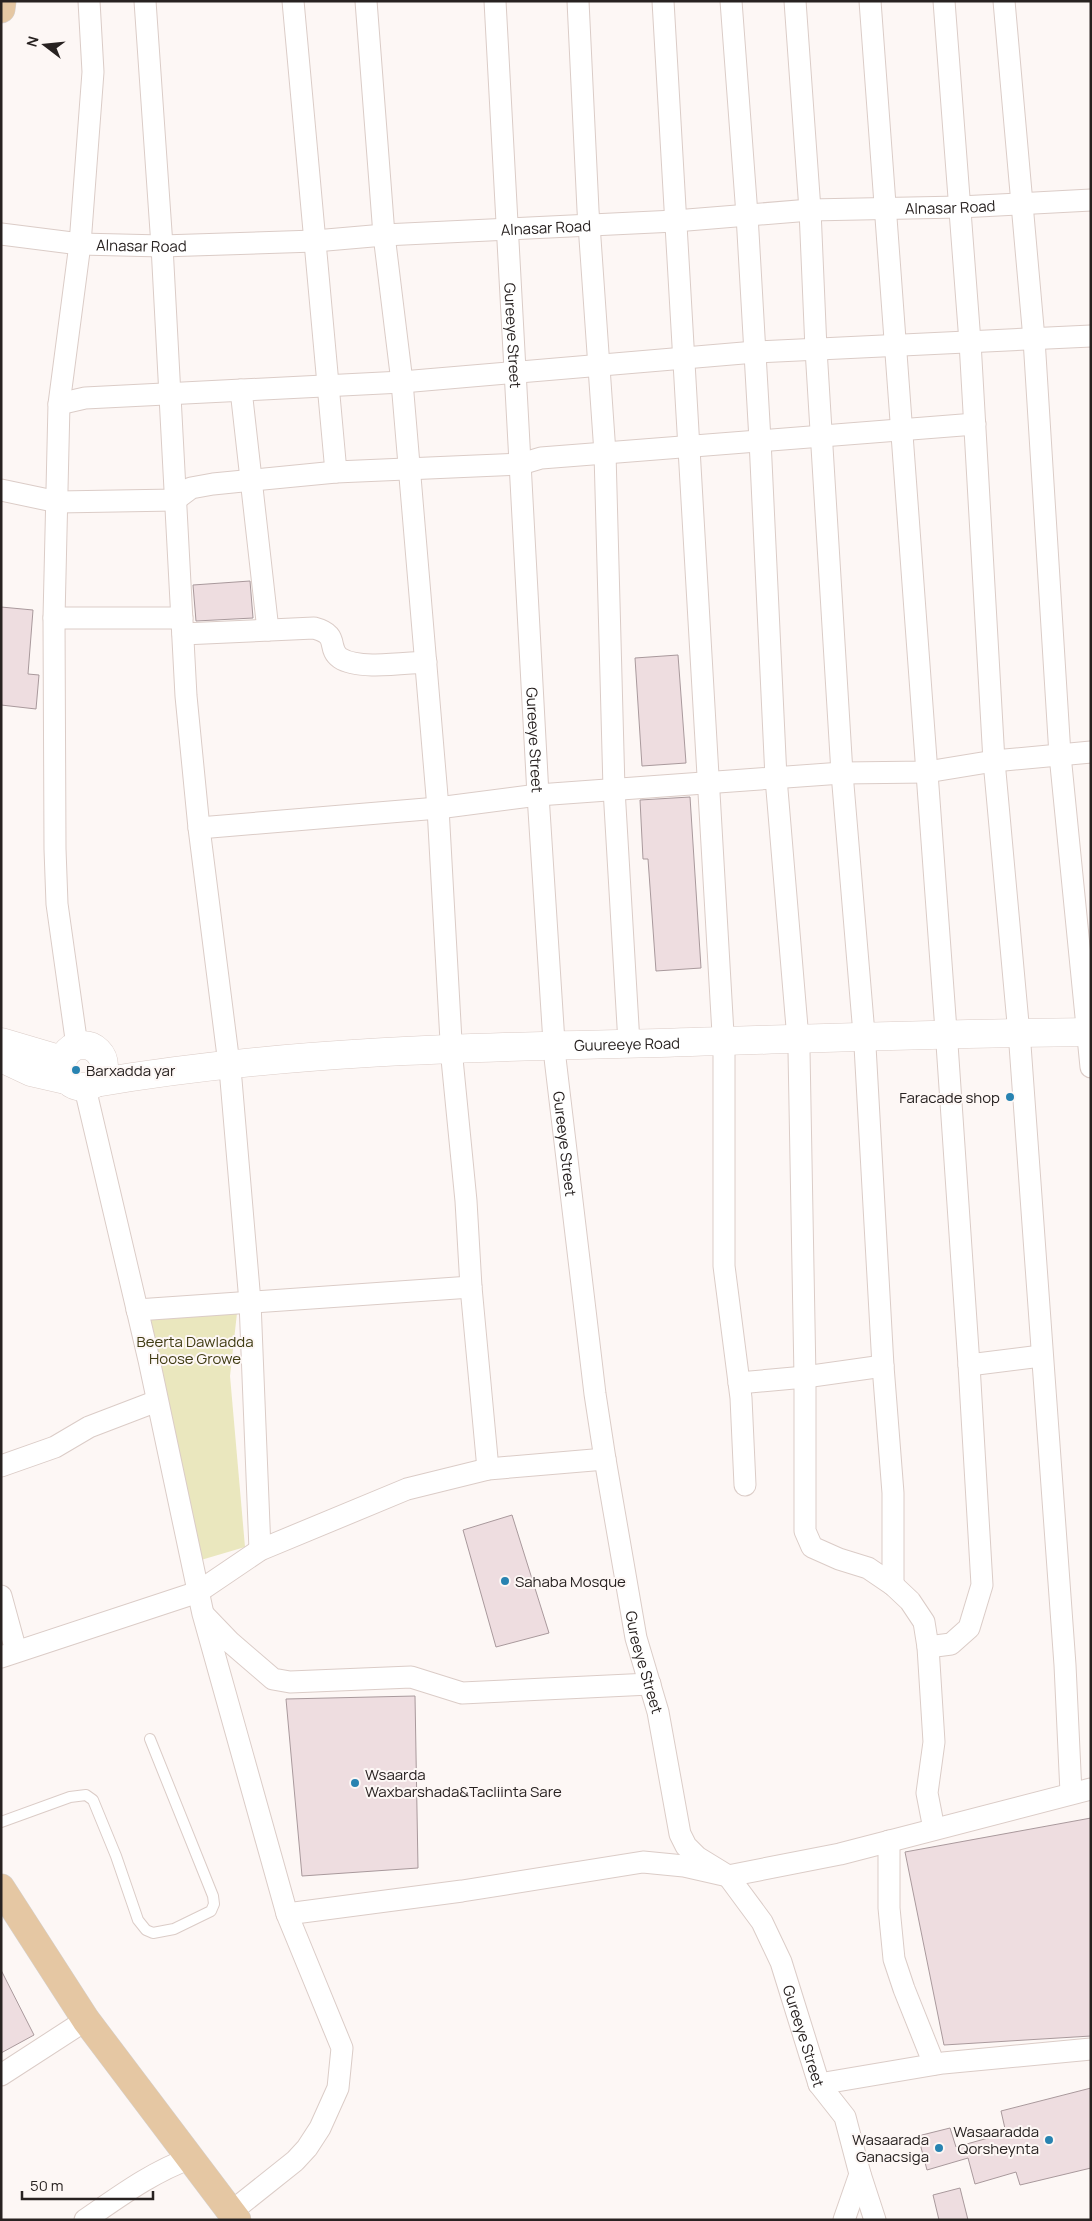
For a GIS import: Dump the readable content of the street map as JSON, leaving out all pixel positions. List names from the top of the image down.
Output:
{
  "streets": {
    "street": ["Alnasar Road", "Gureeye Street", "Guureeye Road"]
  },
  "crossings": [
    ["Alnasar Road", "Gureeye Street"],
    ["Gureeye Street", "Guureeye Road"]
  ],
  "parks": ["Beerta Dawladda Hoose Growe"],
  "places": [
    "Barxadda yar",
    "Faracade shop",
    "Sahaba Mosque",
    "Wsaarda Waxbarshada&Tacliinta Sare",
    "Wasaaradda Qorsheynta",
    "Wasaarada Ganacsiga"
  ],
  "scale_bar": "50 m",
  "north": "left"
}
